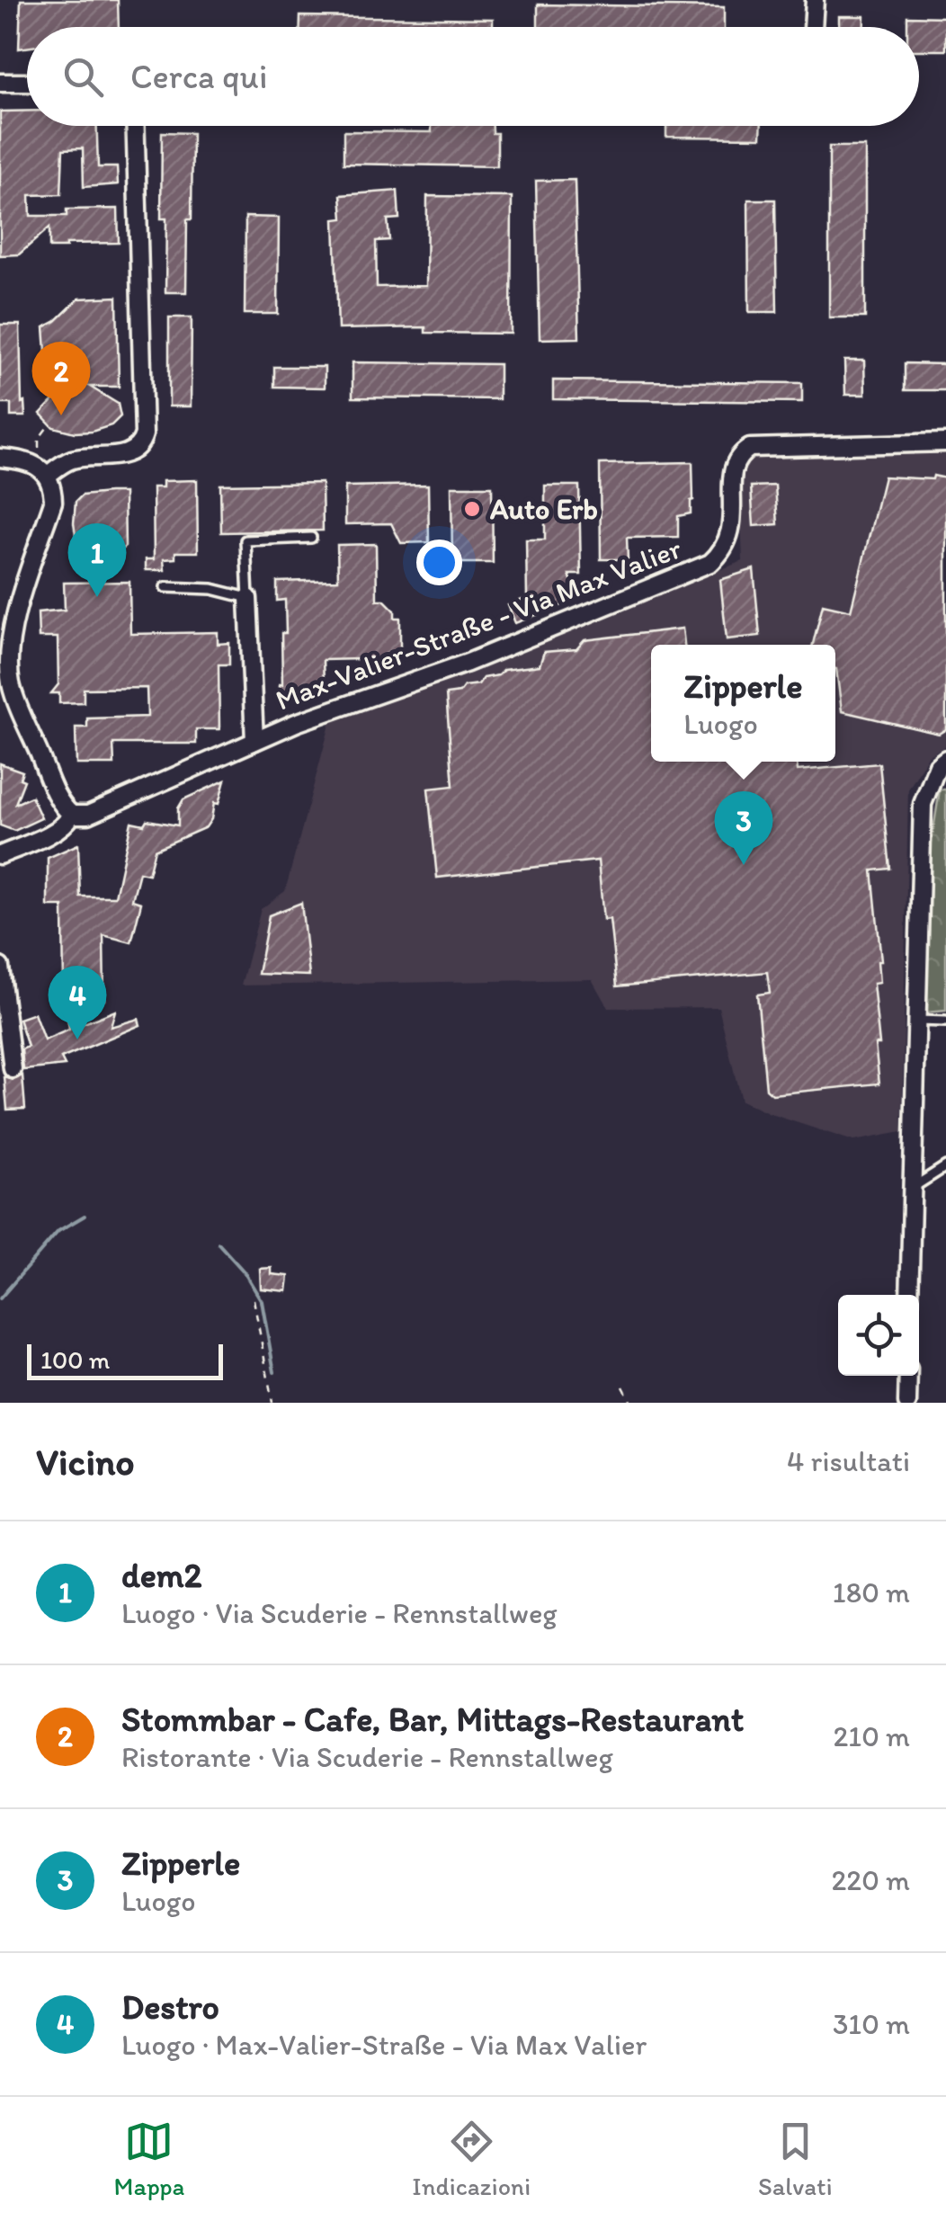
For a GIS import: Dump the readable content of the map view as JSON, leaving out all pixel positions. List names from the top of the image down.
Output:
{
  "streets": {
    "street": ["Max-Valier-Straße - Via Max Valier"]
  },
  "places": ["Auto Erb"],
  "scale_bar": "100 m",
  "page": {
    "search": "Cerca qui",
    "pins": [
      "2",
      "1",
      "3",
      "4"
    ],
    "popup": ["Zipperle", "Luogo"],
    "scale": "100 m",
    "heading": ["Vicino", "4 risultati"],
    "list": [
      {
        "mark": "1",
        "name": "dem2",
        "note": "Luogo · Via Scuderie - Rennstallweg",
        "value": "180 m"
      },
      {
        "mark": "2",
        "name": "Stommbar - Cafe, Bar, Mittags-Restaurant",
        "note": "Ristorante · Via Scuderie - Rennstallweg",
        "value": "210 m"
      },
      {
        "mark": "3",
        "name": "Zipperle",
        "note": "Luogo",
        "value": "220 m"
      },
      {
        "mark": "4",
        "name": "Destro",
        "note": "Luogo · Max-Valier-Straße - Via Max Valier",
        "value": "310 m"
      }
    ],
    "nav": ["Mappa", "Indicazioni", "Salvati"]
  }
}
